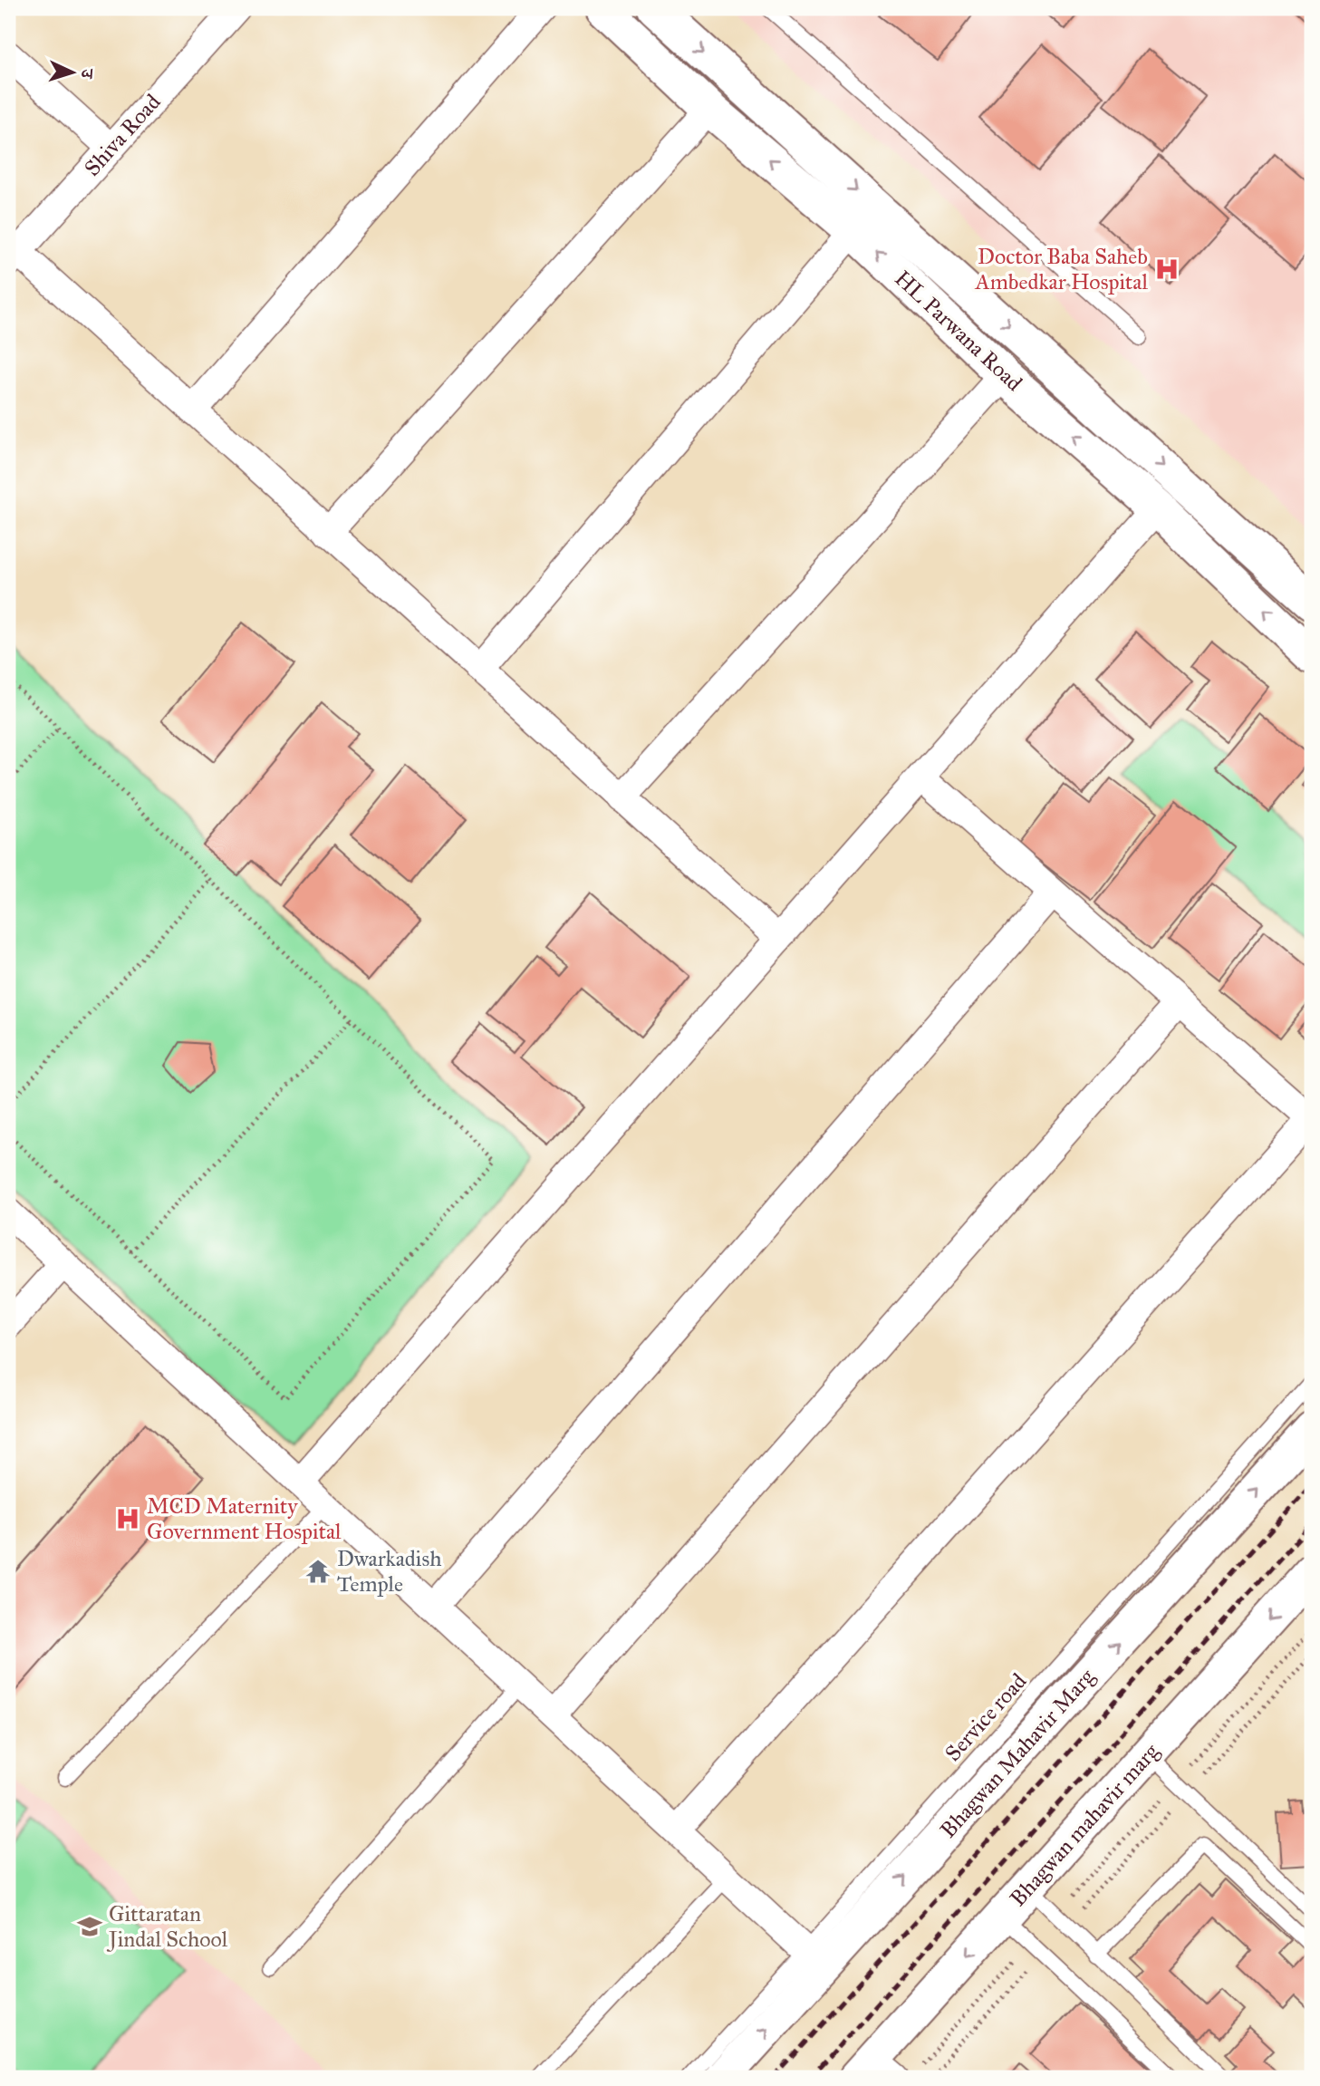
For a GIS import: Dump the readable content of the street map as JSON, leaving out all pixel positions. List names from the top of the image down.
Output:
{
  "streets": {
    "street": [
      "Shiva Road",
      "HL Parwana Road",
      "Bhagwan Mahavir Marg",
      "Bhagwan mahavir marg"
    ],
    "lane": ["Service road"]
  },
  "crossings": [
    ["Service road", "Bhagwan Mahavir Marg"]
  ],
  "places": {
    "hospital": ["Doctor Baba Saheb Ambedkar Hospital", "MCD Maternity Government Hospital"],
    "temple": ["Dwarkadish Temple"],
    "school or university": ["Gittaratan Jindal School"]
  },
  "north": "right"
}
